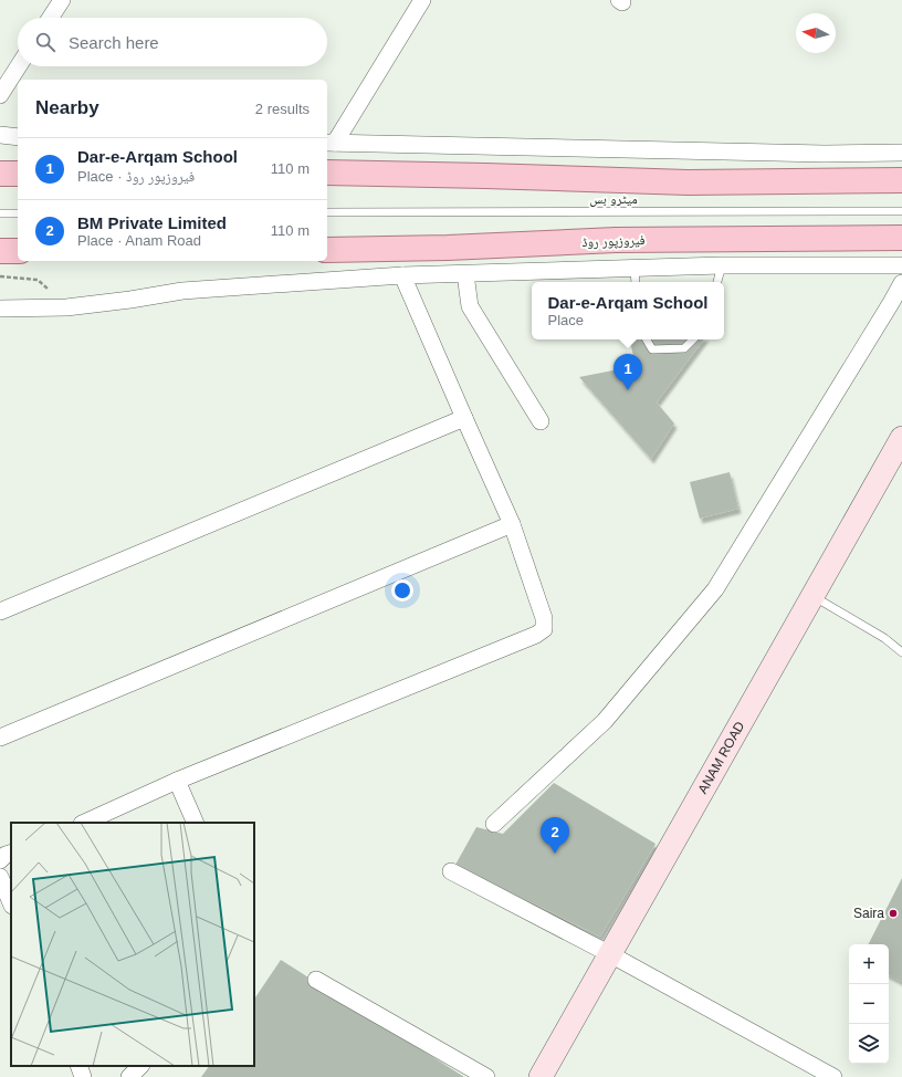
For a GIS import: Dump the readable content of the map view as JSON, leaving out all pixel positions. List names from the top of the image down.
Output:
{
  "streets": {
    "main road": ["فیروزپور روڈ"],
    "street": ["ANAM ROAD"],
    "lane": ["میٹرو بس"]
  },
  "places": ["Saira"],
  "north": "left",
  "page": {
    "search": "Search here",
    "heading": ["Nearby", "2 results"],
    "list": [
      {
        "mark": "1",
        "name": "Dar-e-Arqam School",
        "note": "Place · فیروزپور روڈ",
        "value": "110 m"
      },
      {
        "mark": "2",
        "name": "BM Private Limited",
        "note": "Place · Anam Road",
        "value": "110 m"
      }
    ],
    "popup": ["Dar-e-Arqam School", "Place"],
    "pins": ["1", "2"],
    "map_buttons": ["+", "−"]
  }
}
